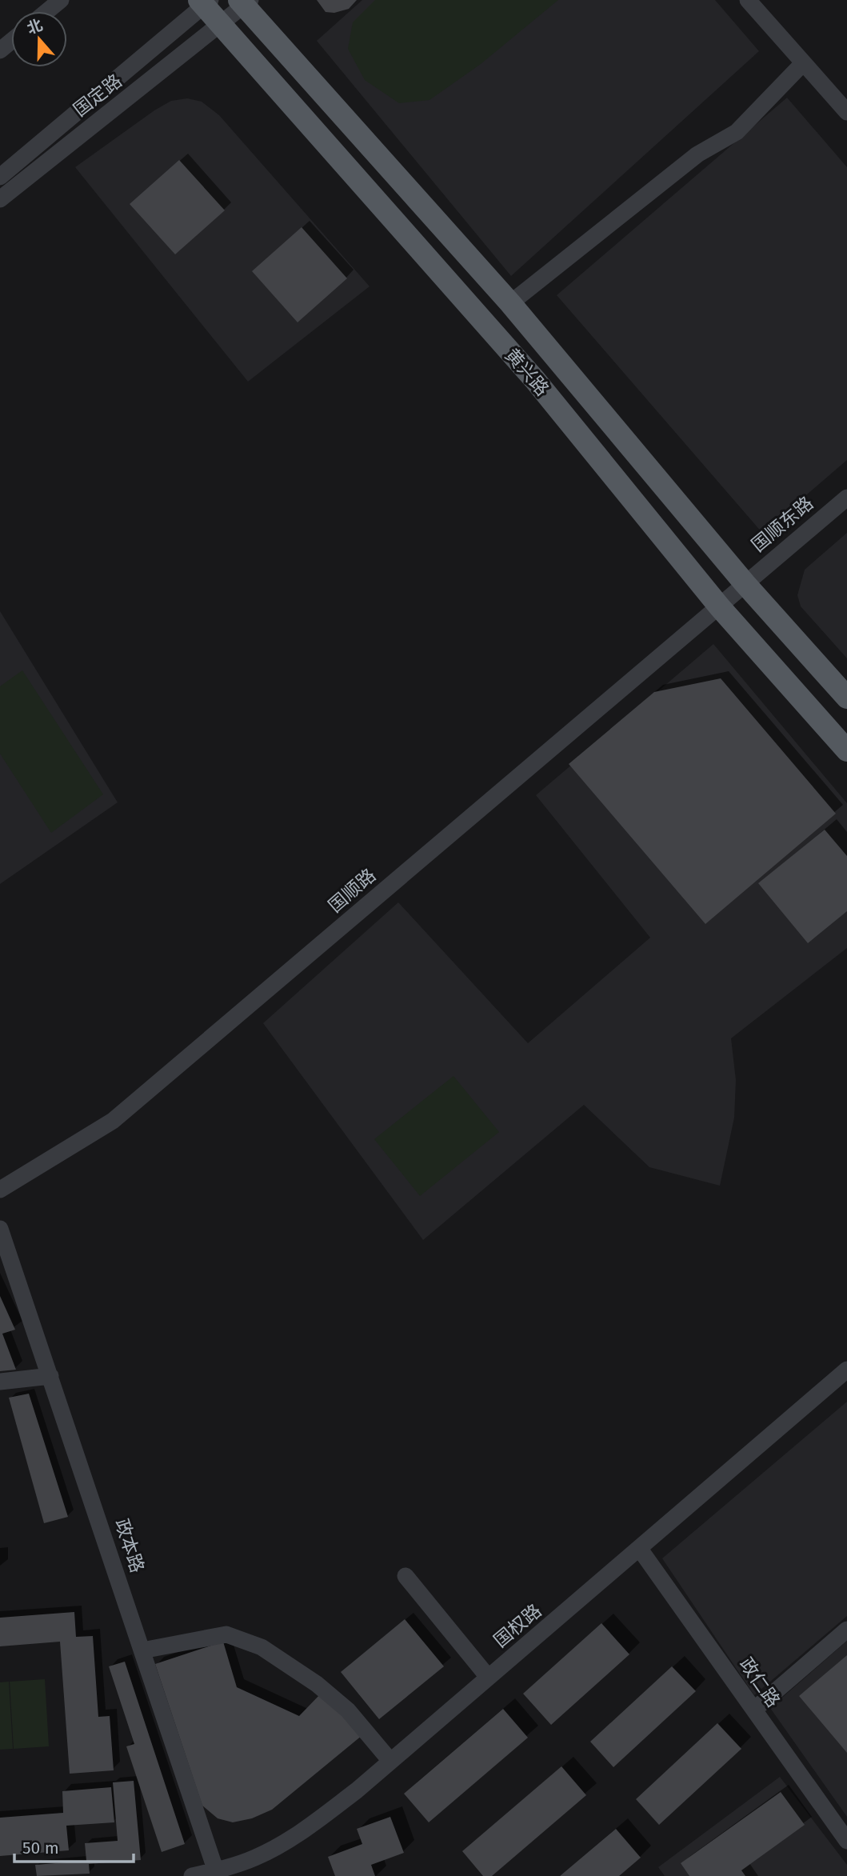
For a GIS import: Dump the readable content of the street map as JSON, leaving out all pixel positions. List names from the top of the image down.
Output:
{
  "streets": {
    "main road": ["黄兴路"],
    "street": [
      "国定路",
      "国顺东路",
      "国顺路",
      "政本路",
      "国权路",
      "政仁路"
    ]
  },
  "crossings": [
    ["国定路", "黄兴路"],
    ["黄兴路", "国顺东路"],
    ["黄兴路", "国顺路"],
    ["国顺东路", "国顺路"],
    ["政本路", "国权路"],
    ["国权路", "政仁路"]
  ],
  "scale_bar": "50 m",
  "north": "top"
}
